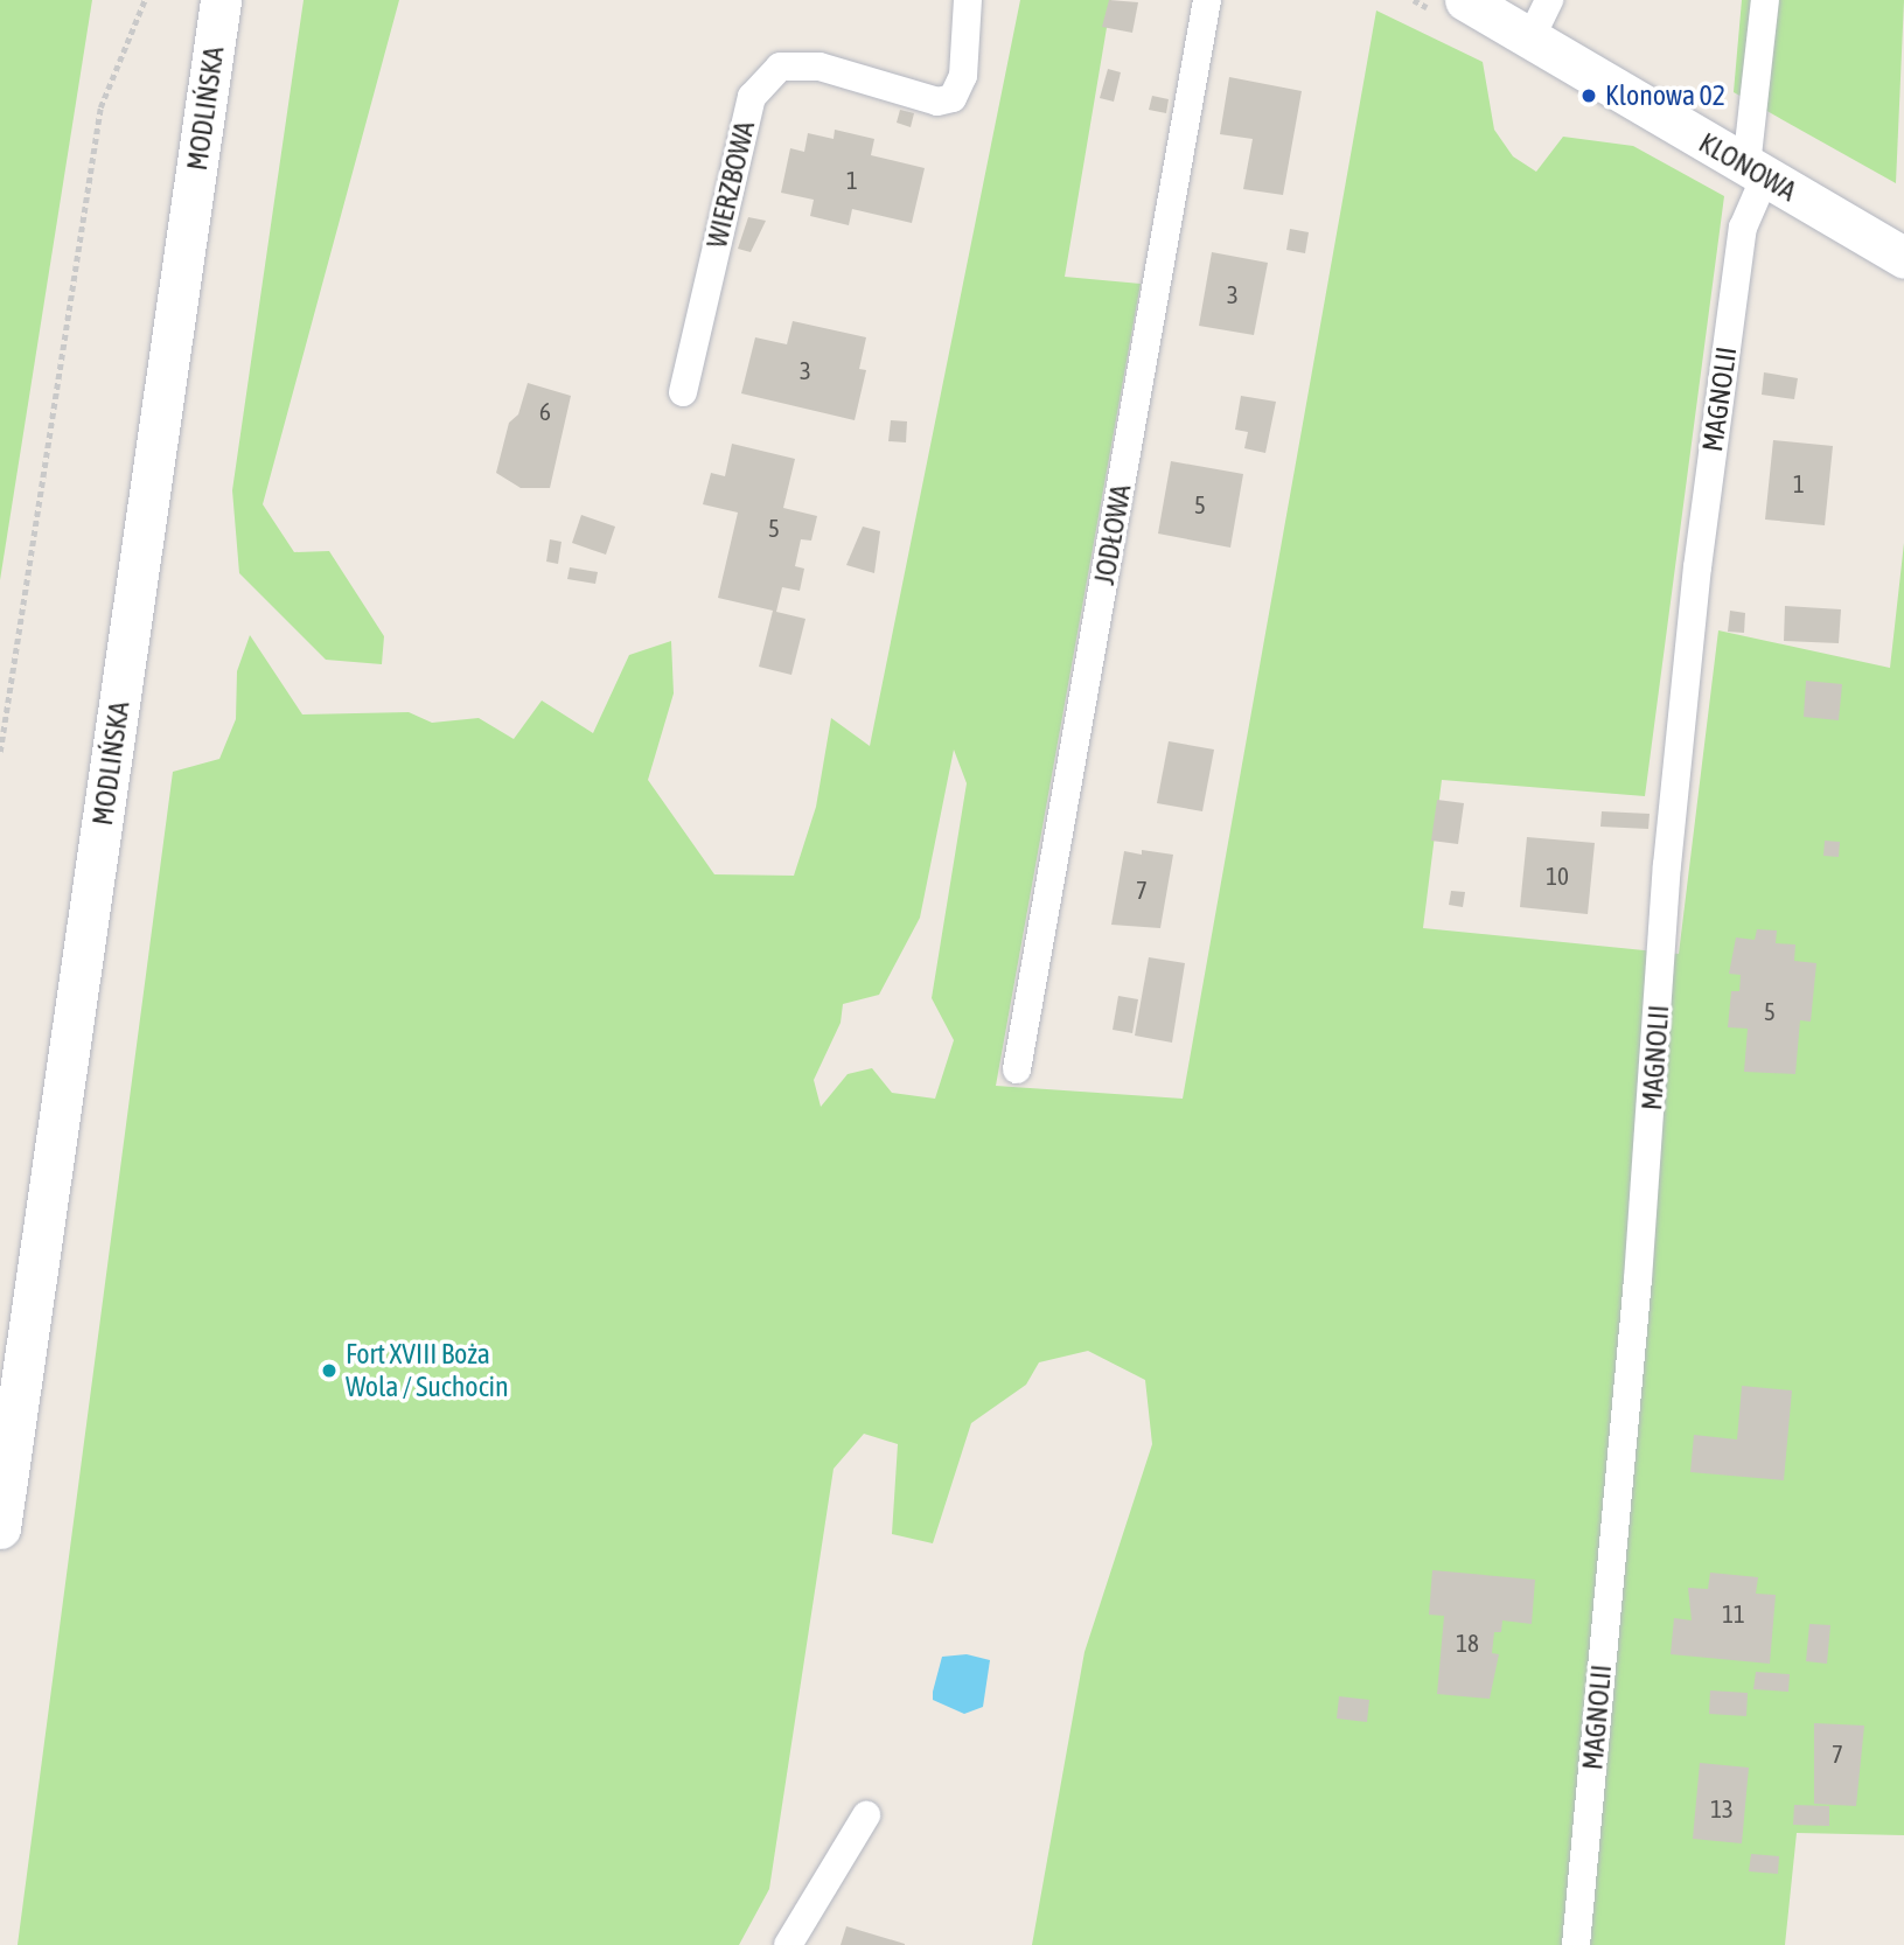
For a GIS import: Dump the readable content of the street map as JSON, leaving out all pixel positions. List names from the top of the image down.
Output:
{
  "streets": {
    "main road": ["MODLIŃSKA", "KLONOWA"],
    "street": ["WIERZBOWA", "MAGNOLII", "JODŁOWA"]
  },
  "crossings": [
    ["KLONOWA", "MAGNOLII"]
  ],
  "places": ["Klonowa 02", "Fort XVIII Boża Wola / Suchocin"],
  "house_numbers": [
    "1",
    "3",
    "3",
    "6",
    "1",
    "5",
    "5",
    "10",
    "7",
    "5",
    "11",
    "18",
    "7",
    "13"
  ]
}
